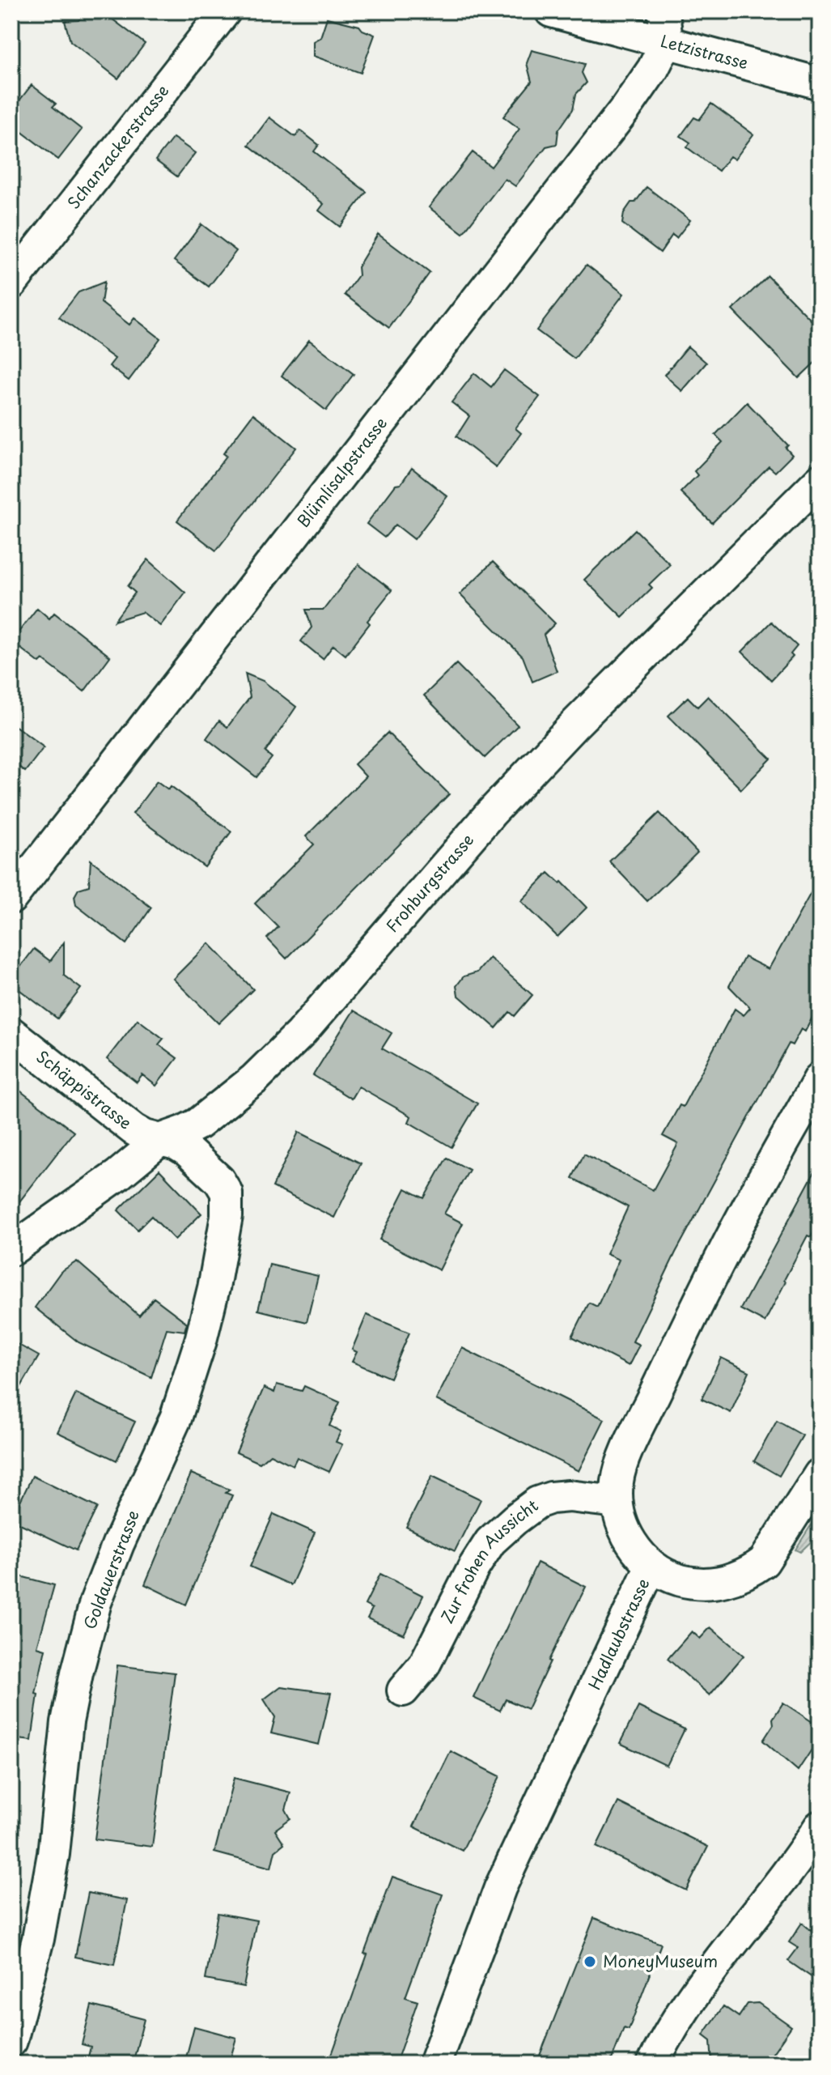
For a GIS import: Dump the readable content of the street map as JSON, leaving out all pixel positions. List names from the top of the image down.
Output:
{
  "streets": {
    "street": [
      "Letzistrasse",
      "Schanzackerstrasse",
      "Blümlisalpstrasse",
      "Frohburgstrasse",
      "Schäppistrasse",
      "Zur frohen Aussicht",
      "Goldauerstrasse",
      "Hadlaubstrasse"
    ]
  },
  "crossings": [
    ["Letzistrasse", "Blümlisalpstrasse"],
    ["Frohburgstrasse", "Schäppistrasse"],
    ["Frohburgstrasse", "Goldauerstrasse"],
    ["Schäppistrasse", "Goldauerstrasse"],
    ["Zur frohen Aussicht", "Hadlaubstrasse"]
  ],
  "places": ["MoneyMuseum"]
}
